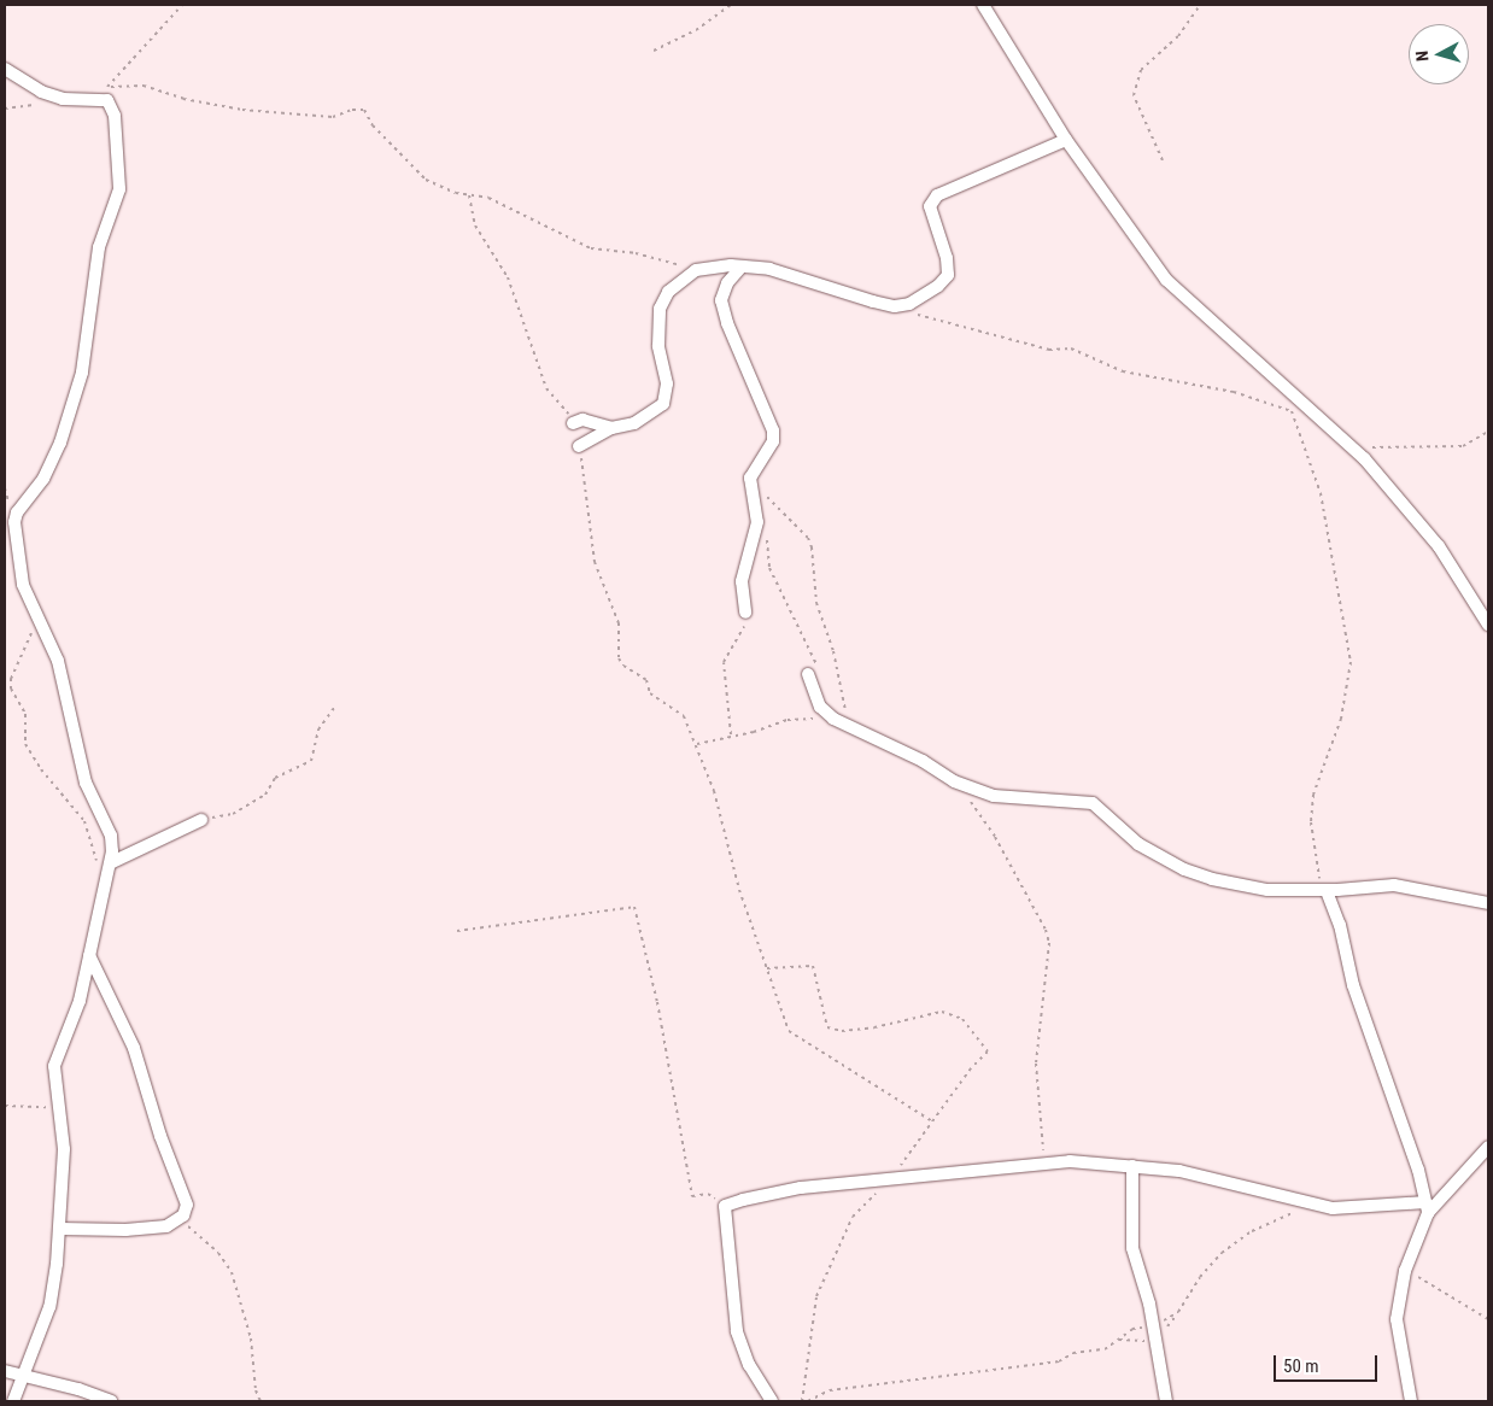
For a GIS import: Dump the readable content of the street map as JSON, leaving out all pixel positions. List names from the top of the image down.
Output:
{
  "scale_bar": "50 m",
  "north": "left"
}
